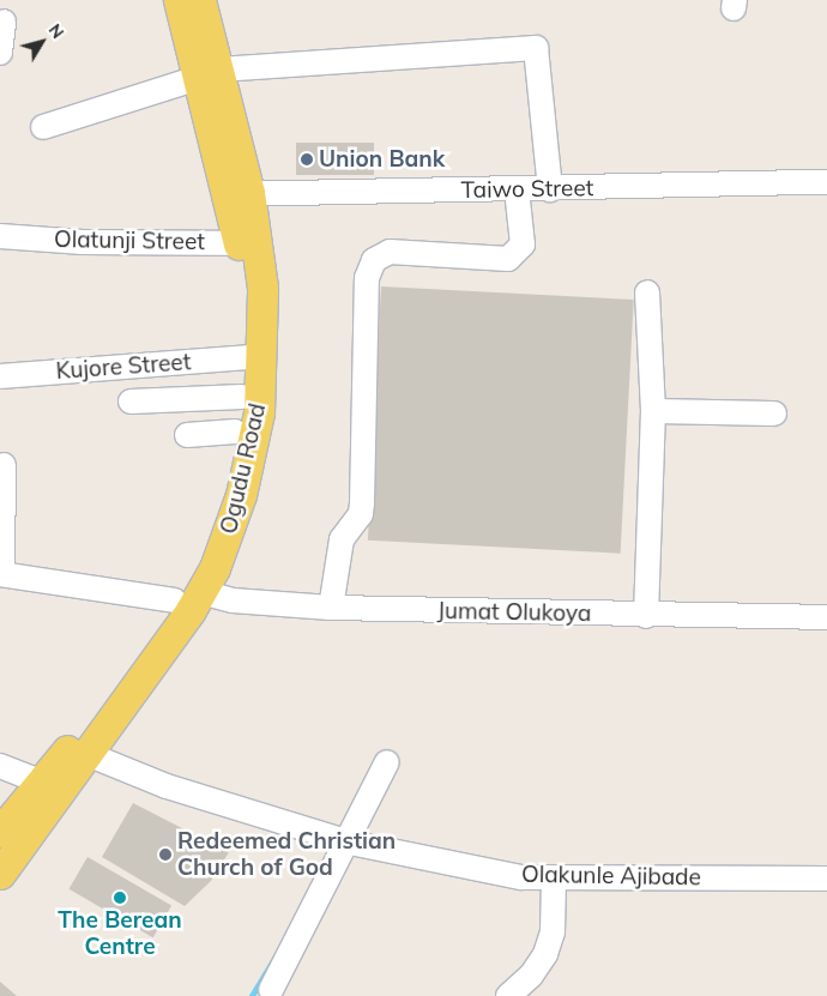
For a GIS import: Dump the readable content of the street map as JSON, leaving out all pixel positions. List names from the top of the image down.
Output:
{
  "streets": {
    "main road": ["Ogudu Road"],
    "street": [
      "Taiwo Street",
      "Olatunji Street",
      "Kujore Street",
      "Jumat Olukoya",
      "Olakunle Ajibade"
    ]
  },
  "crossings": [
    ["Taiwo Street", "Ogudu Road"],
    ["Olatunji Street", "Ogudu Road"],
    ["Kujore Street", "Ogudu Road"],
    ["Ogudu Road", "Jumat Olukoya"],
    ["Ogudu Road", "Olakunle Ajibade"]
  ],
  "places": ["Union Bank", "Redeemed Christian Church of God", "The Berean Centre"],
  "north": "top right"
}
